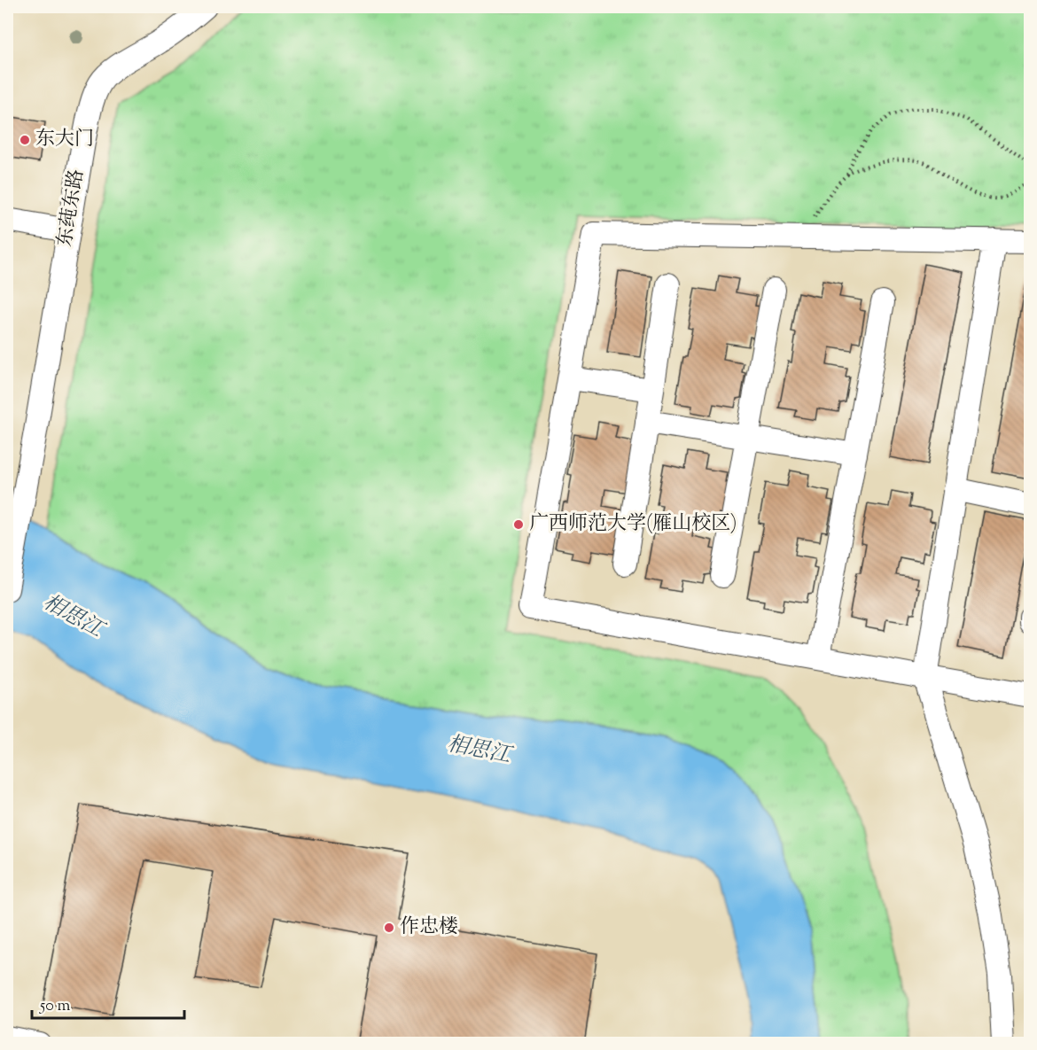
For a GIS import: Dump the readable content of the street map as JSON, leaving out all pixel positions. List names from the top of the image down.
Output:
{
  "streets": {
    "street": ["东莼东路"]
  },
  "water": ["相思江"],
  "places": ["东大门", "广西师范大学(雁山校区)", "作忠楼"],
  "scale_bar": "50 m"
}
